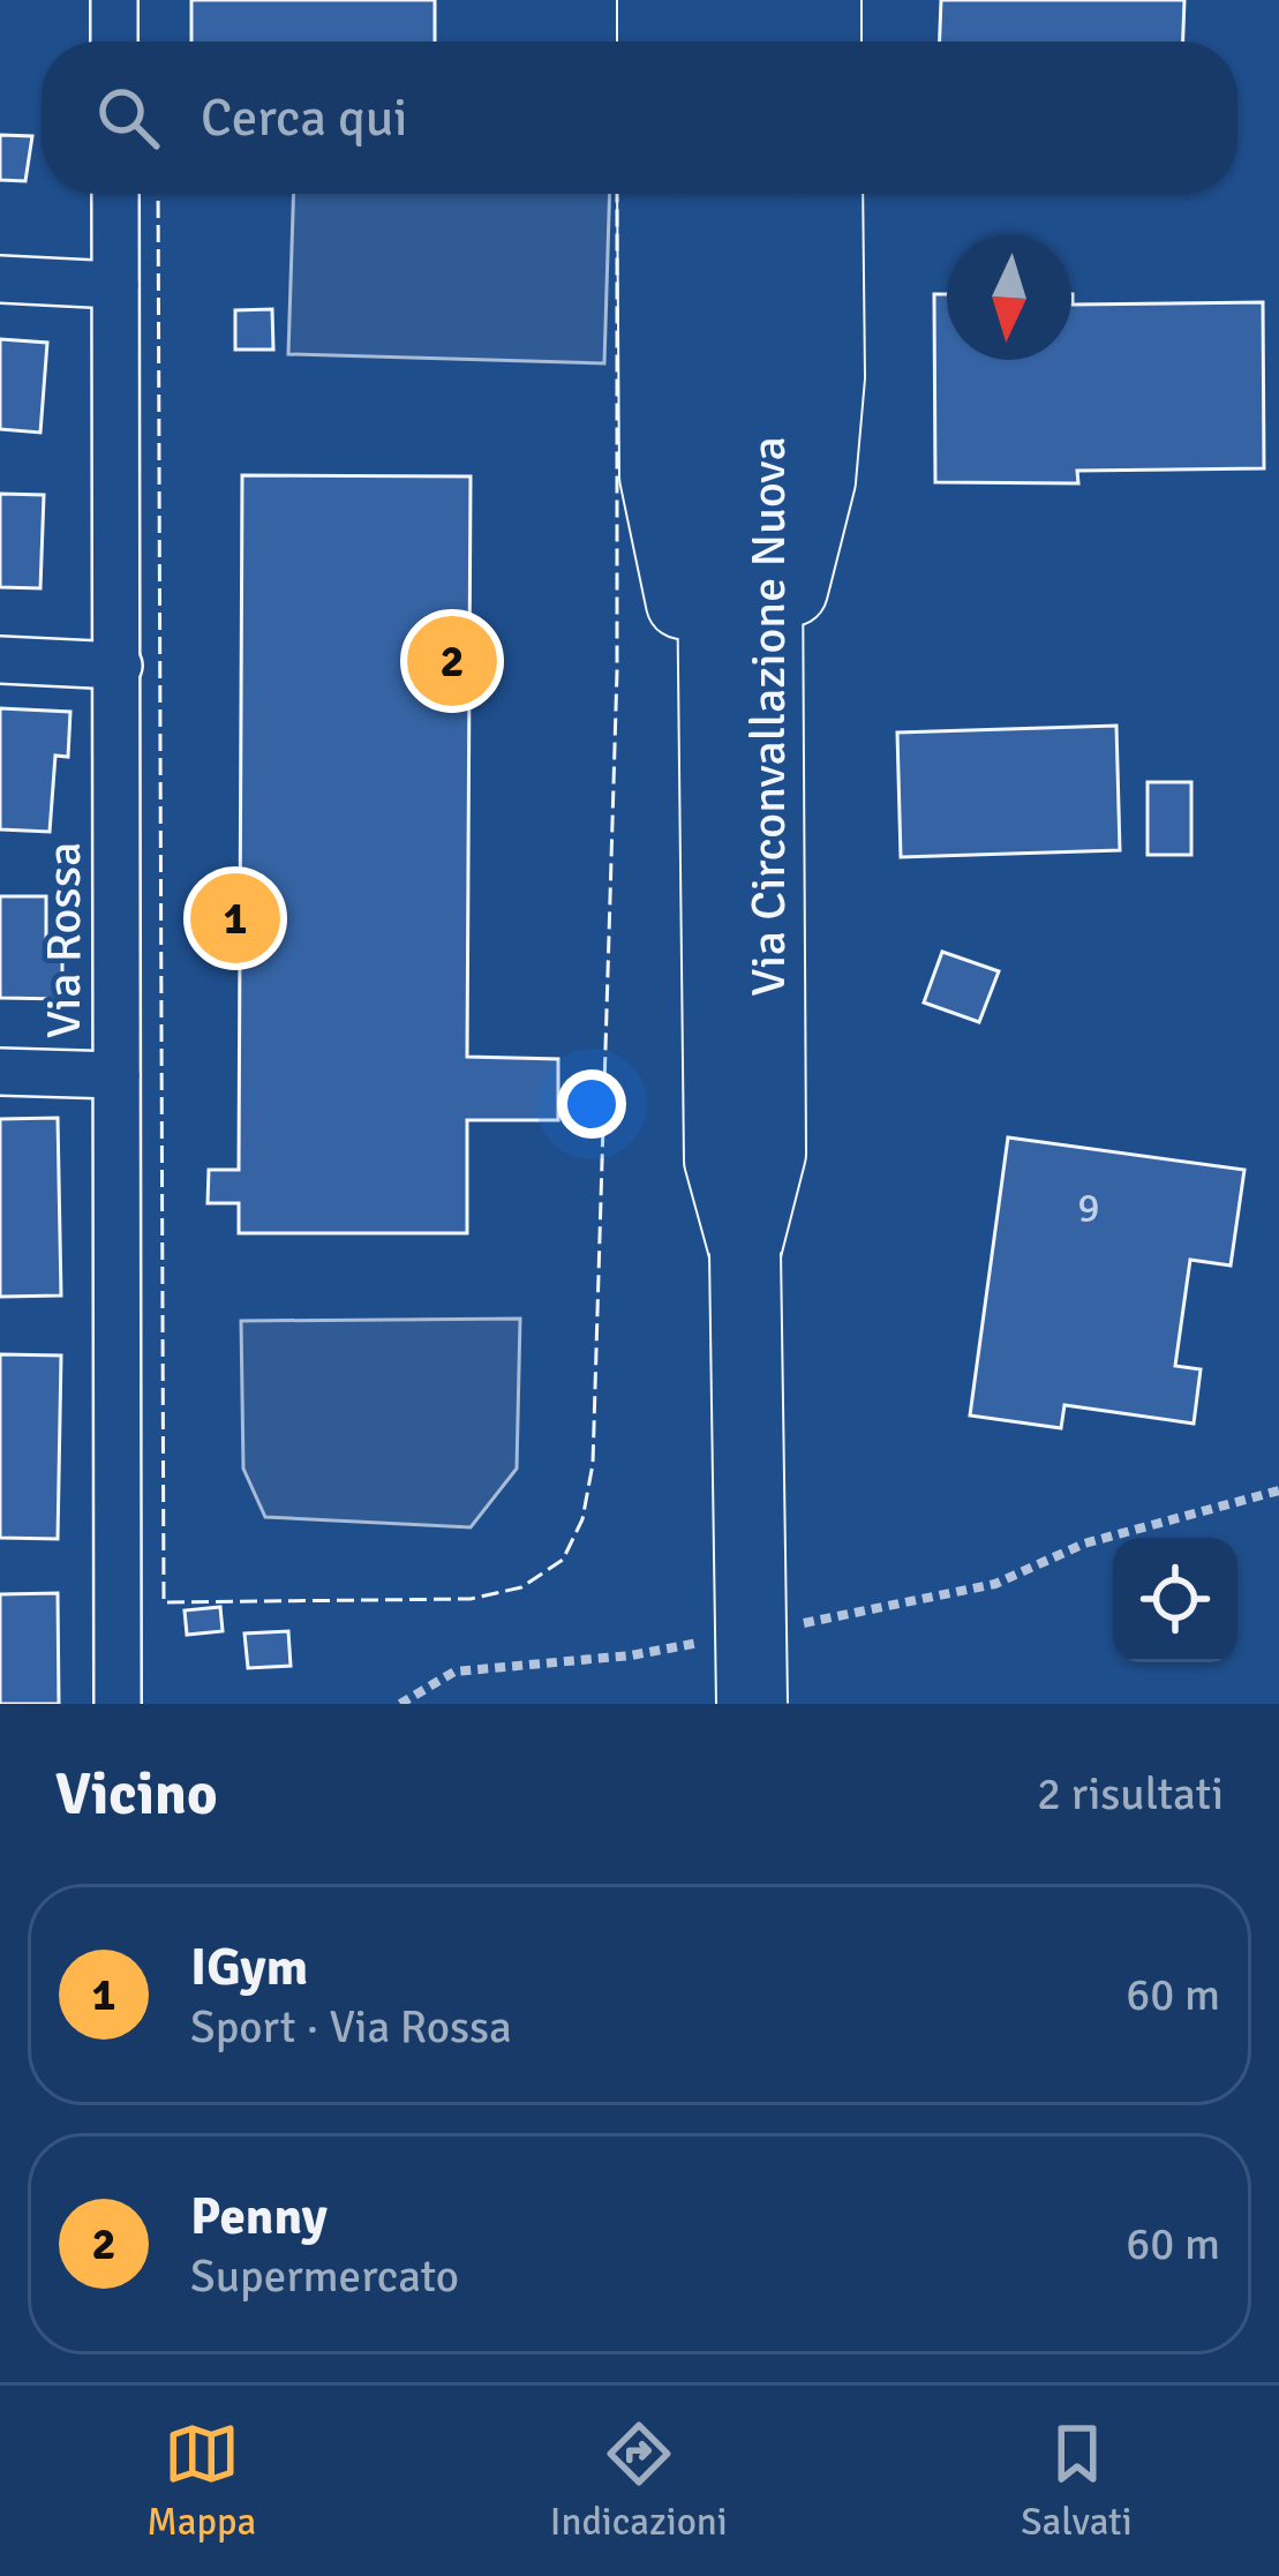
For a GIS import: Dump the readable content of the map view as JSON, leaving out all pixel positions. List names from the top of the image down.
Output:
{
  "streets": {
    "main road": ["Via Circonvallazione Nuova"],
    "street": ["Via Rossa"]
  },
  "house_numbers": ["9"],
  "north": "bottom",
  "page": {
    "search": "Cerca qui",
    "pins": ["2", "1"],
    "heading": ["Vicino", "2 risultati"],
    "list": [
      {
        "mark": "1",
        "name": "IGym",
        "note": "Sport · Via Rossa",
        "value": "60 m"
      },
      {
        "mark": "2",
        "name": "Penny",
        "note": "Supermercato",
        "value": "60 m"
      }
    ],
    "nav": ["Mappa", "Indicazioni", "Salvati"]
  }
}
